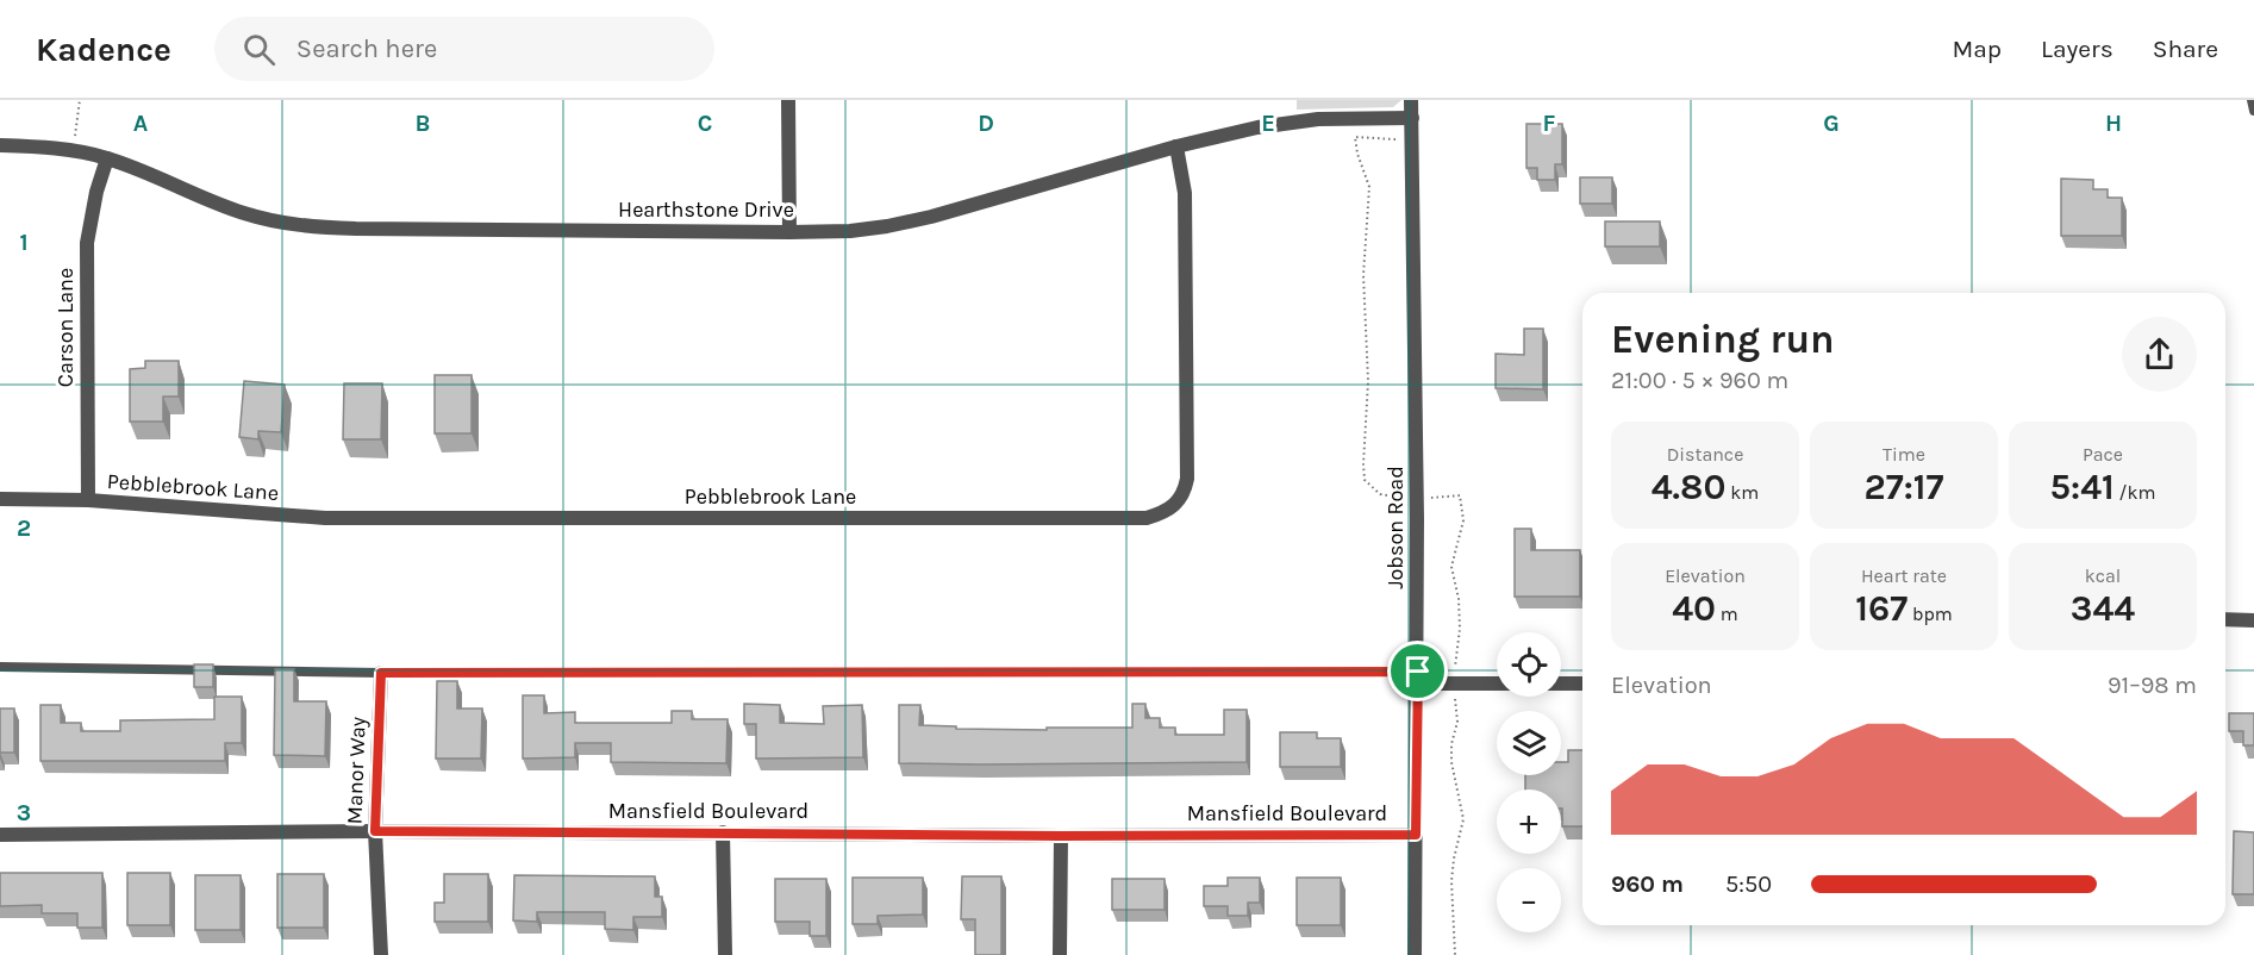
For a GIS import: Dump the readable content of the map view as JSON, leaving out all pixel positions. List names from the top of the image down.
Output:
{
  "streets": {
    "street": [
      "Hearthstone Drive",
      "Carson Lane",
      "Pebblebrook Lane",
      "Jobson Road",
      "Manor Way",
      "Mansfield Boulevard"
    ]
  },
  "crossings": [
    ["Hearthstone Drive", "Carson Lane"],
    ["Hearthstone Drive", "Pebblebrook Lane"],
    ["Hearthstone Drive", "Jobson Road"],
    ["Carson Lane", "Pebblebrook Lane"],
    ["Jobson Road", "Mansfield Boulevard"],
    ["Manor Way", "Mansfield Boulevard"]
  ],
  "page": {
    "header": "Kadence",
    "search": "Search here",
    "nav": ["Map", "Layers", "Share"],
    "heading": ["Evening run", "21:00 · 5 × 960 m"],
    "stats": [
      ["Distance", "4.80 km"],
      ["Time", "27:17"],
      ["Pace", "5:41 /km"],
      ["Elevation", "40 m"],
      ["Heart rate", "167 bpm"],
      ["kcal", "344"]
    ],
    "map_buttons": ["+", "−"],
    "chart": ["Elevation", "91–98 m"],
    "list": [
      {
        "name": "960 m",
        "note": "5:50"
      }
    ]
  },
  "grid": {
    "columns": [
      "A",
      "B",
      "C",
      "D",
      "E",
      "F",
      "G",
      "H"
    ],
    "rows": ["1", "2", "3"]
  }
}
